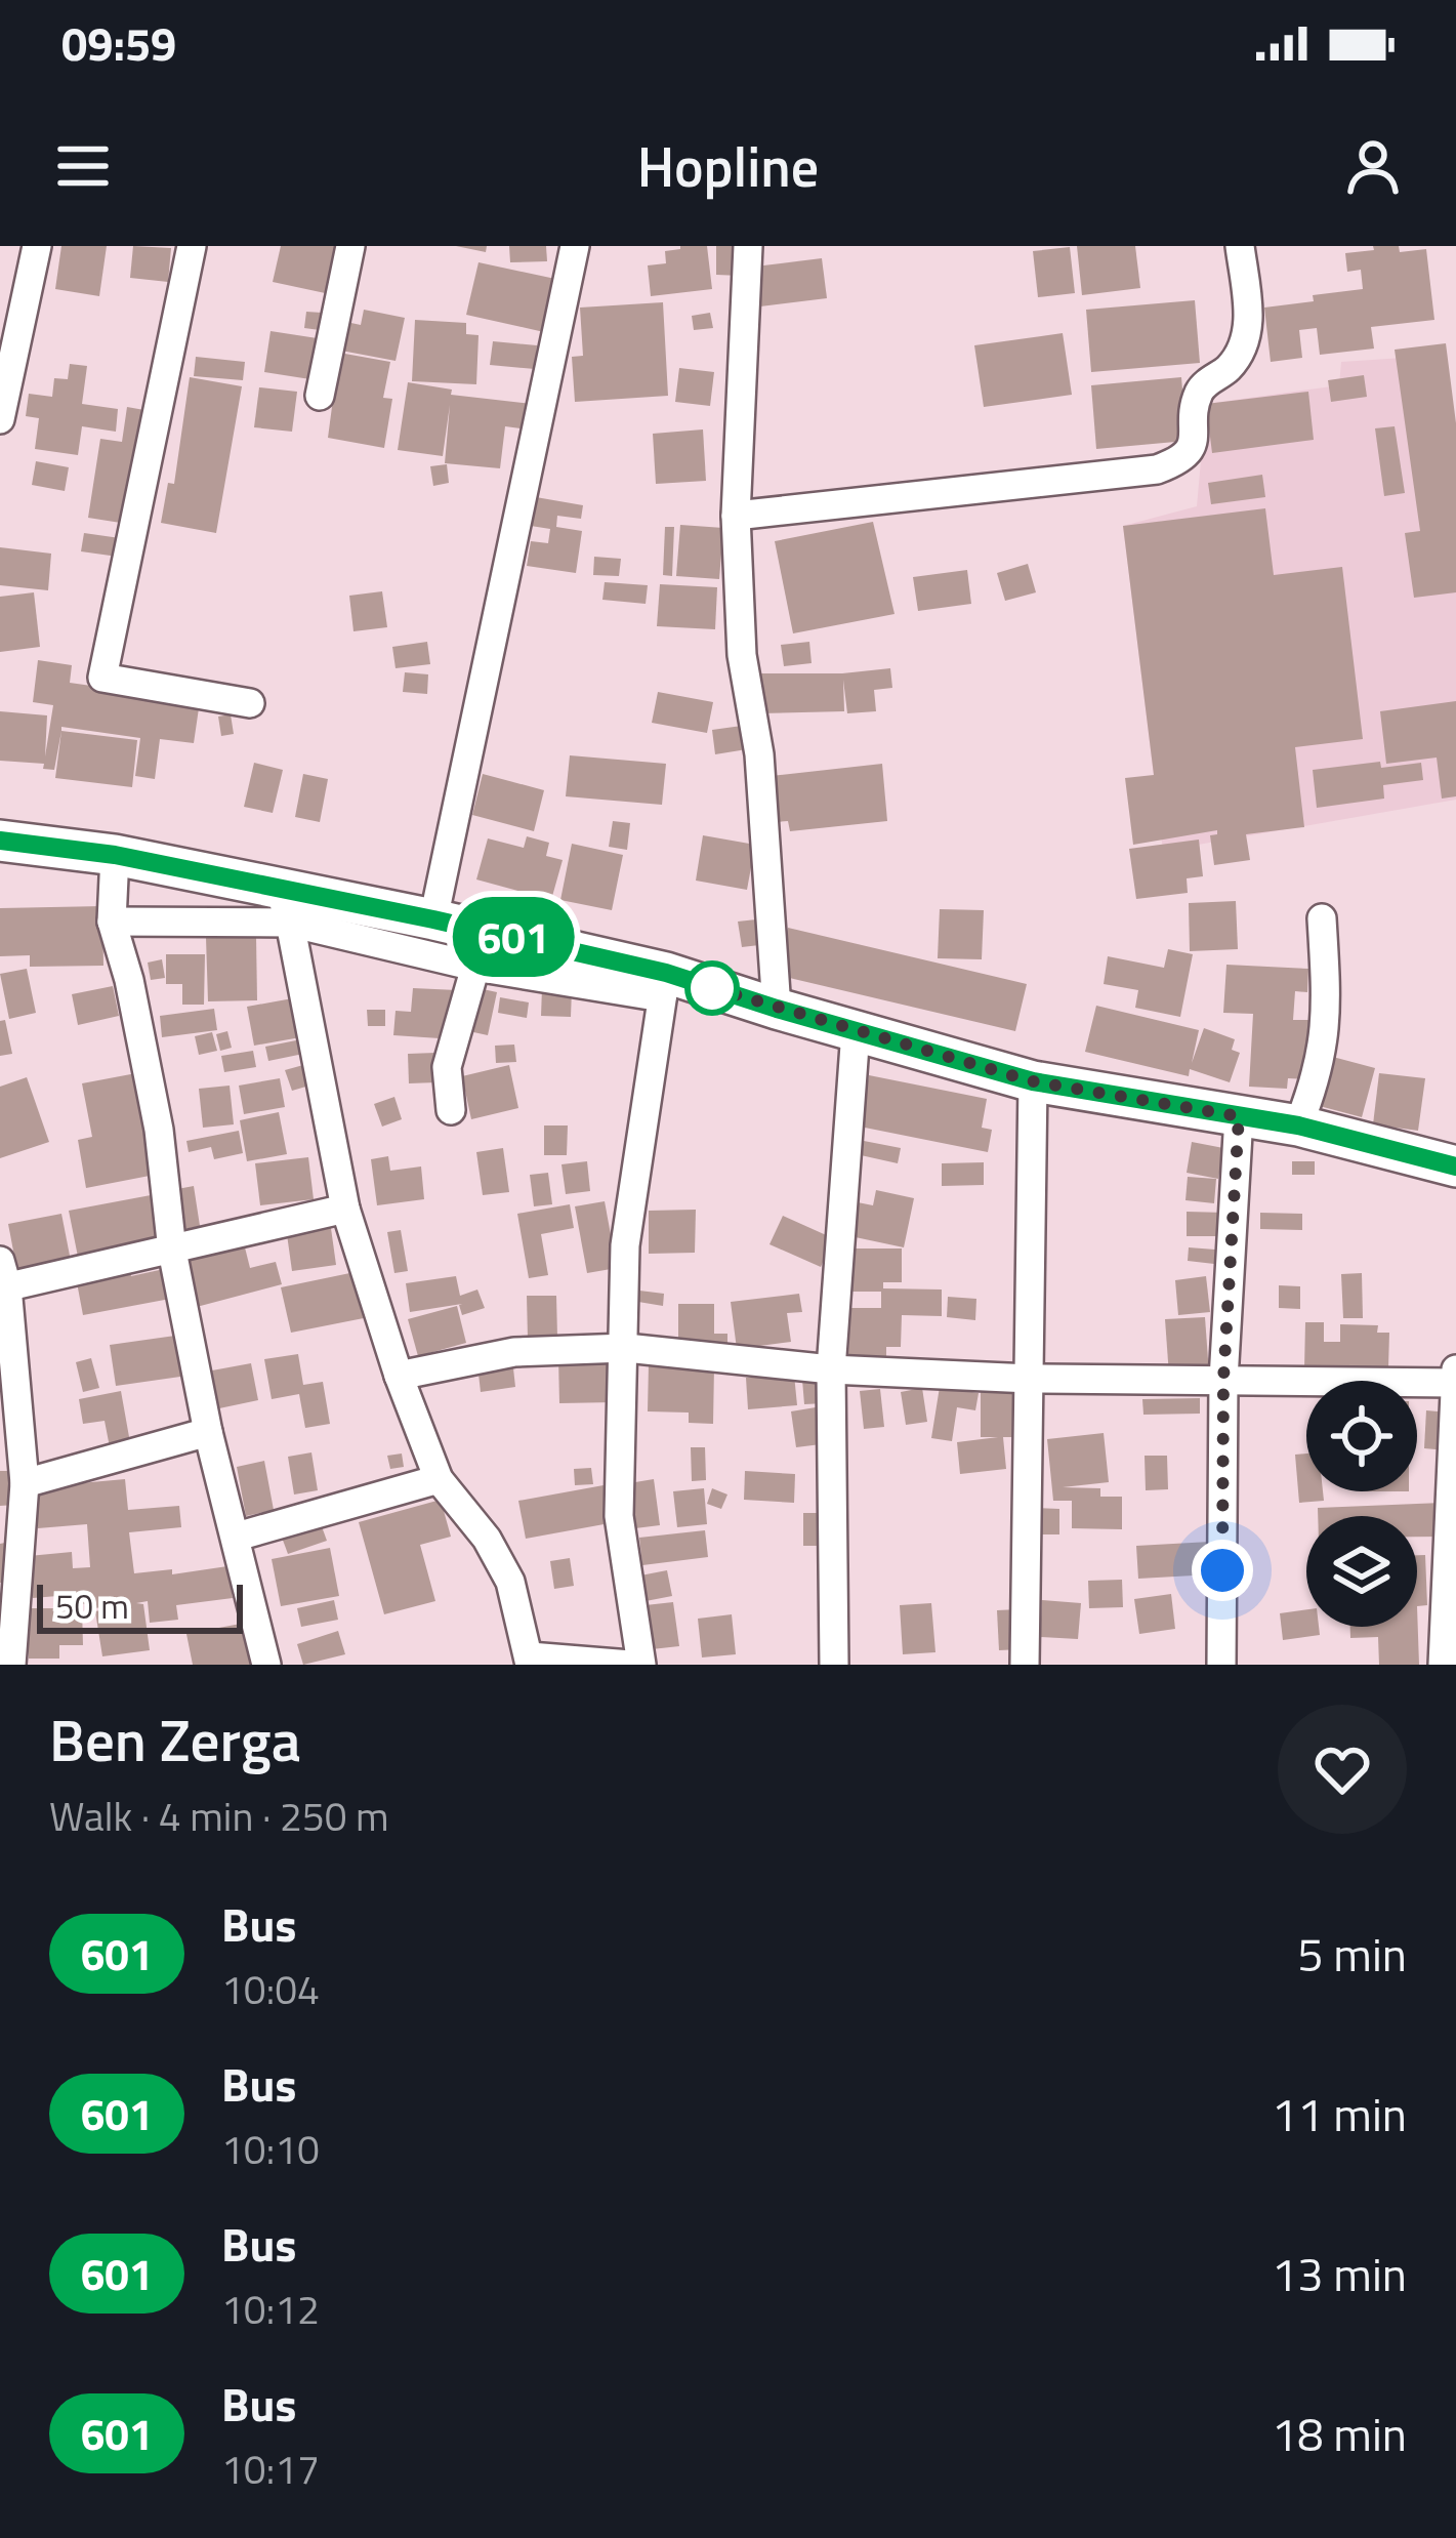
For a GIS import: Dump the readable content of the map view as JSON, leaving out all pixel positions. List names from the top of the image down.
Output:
{
  "lines": ["bus line 601"],
  "scale_bar": "50 m",
  "page": {
    "status": "09:59",
    "header": "Hopline",
    "on_map": "601",
    "scale": "50 m",
    "heading": ["Ben Zerga", "Walk · 4 min · 250 m"],
    "list": [
      {
        "mark": "601",
        "name": "Bus",
        "note": "10:04",
        "value": "5 min"
      },
      {
        "mark": "601",
        "name": "Bus",
        "note": "10:10",
        "value": "11 min"
      },
      {
        "mark": "601",
        "name": "Bus",
        "note": "10:12",
        "value": "13 min"
      },
      {
        "mark": "601",
        "name": "Bus",
        "note": "10:17",
        "value": "18 min"
      }
    ]
  }
}
